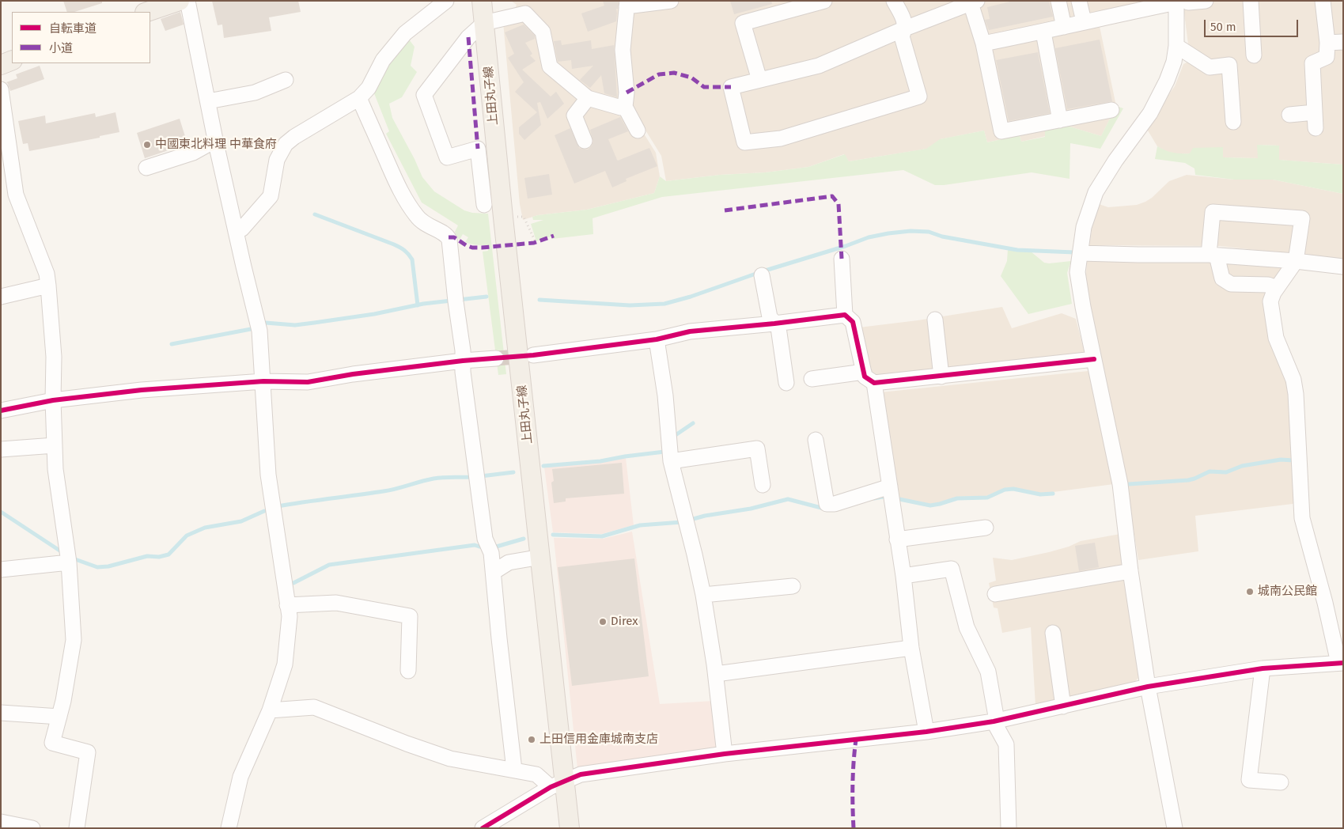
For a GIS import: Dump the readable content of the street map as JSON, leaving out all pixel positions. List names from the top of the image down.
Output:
{
  "streets": {
    "main road": ["上田丸子線"]
  },
  "places": [
    "中國東北料理 中華食府",
    "城南公民館",
    "Direx",
    "上田信用金庫城南支店"
  ],
  "legend": ["自転車道", "小道"],
  "scale_bar": "50 m"
}
